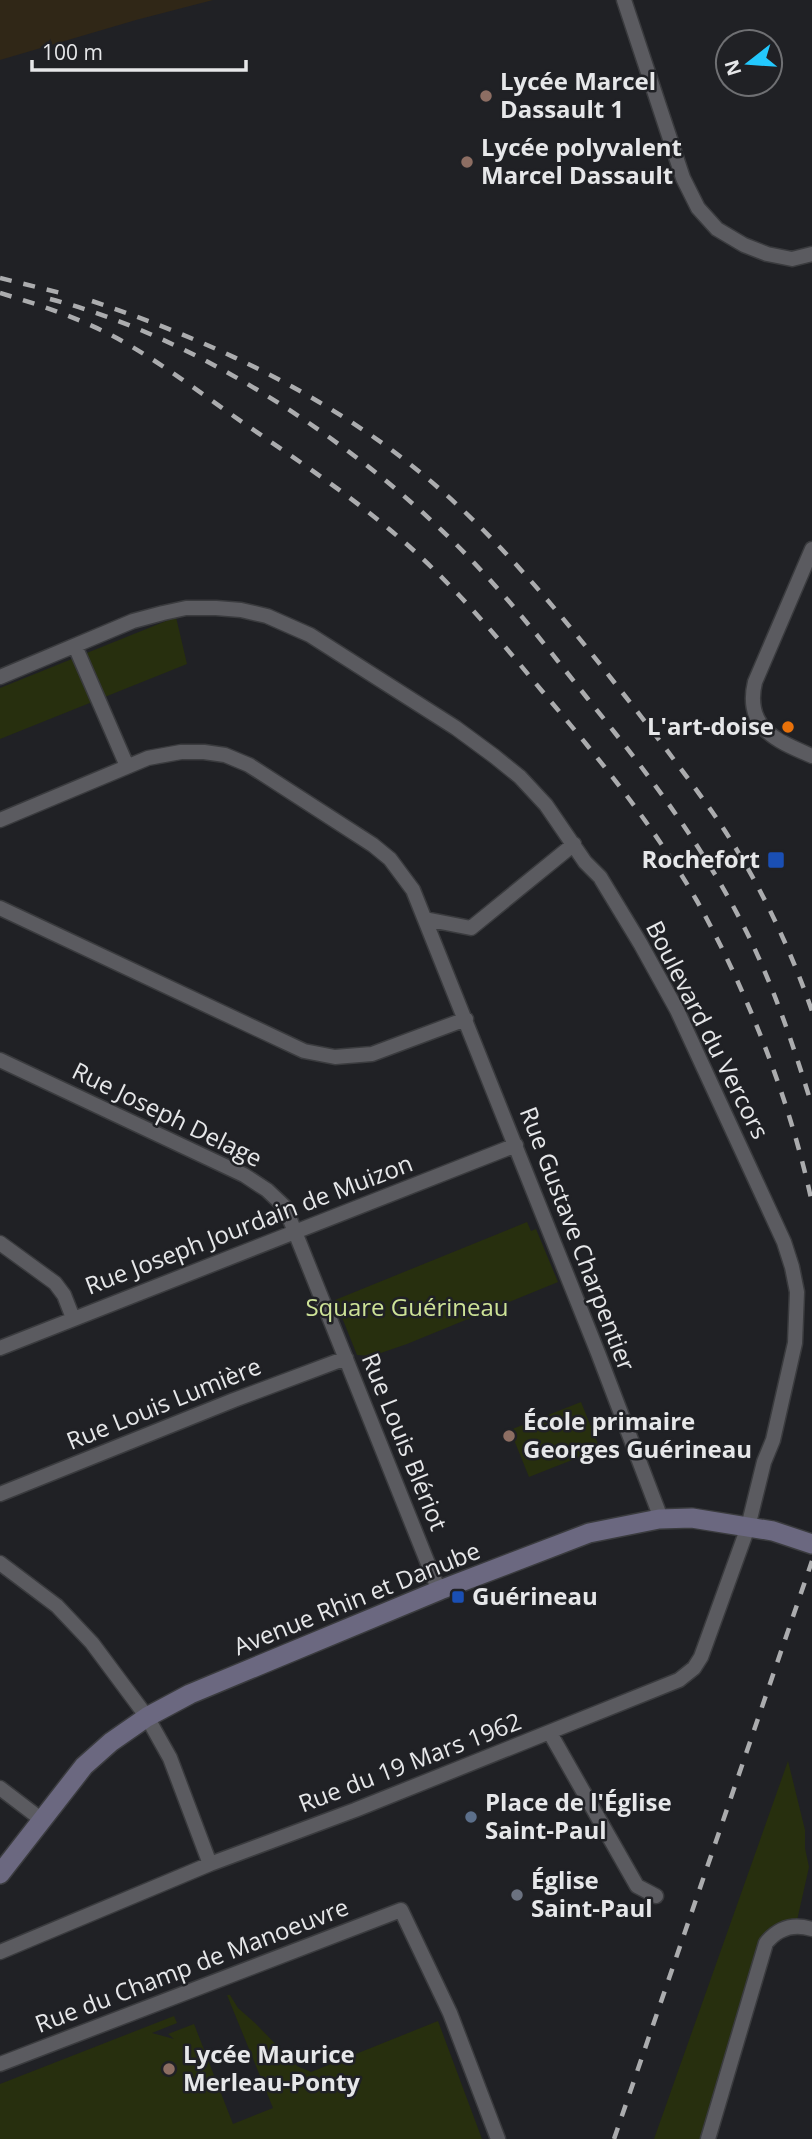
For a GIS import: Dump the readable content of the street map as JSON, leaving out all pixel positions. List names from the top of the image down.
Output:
{
  "streets": {
    "street": [
      "Boulevard du Vercors",
      "Rue Joseph Delage",
      "Rue Joseph Jourdain de Muizon",
      "Rue Gustave Charpentier",
      "Rue Louis Lumière",
      "Rue Louis Blériot",
      "Avenue Rhin et Danube",
      "Rue du 19 Mars 1962",
      "Rue du Champ de Manoeuvre"
    ]
  },
  "crossings": [
    ["Boulevard du Vercors", "Avenue Rhin et Danube"],
    ["Boulevard du Vercors", "Rue du 19 Mars 1962"],
    ["Rue Joseph Delage", "Rue Joseph Jourdain de Muizon"],
    ["Rue Joseph Delage", "Rue Louis Blériot"],
    ["Rue Joseph Jourdain de Muizon", "Rue Gustave Charpentier"],
    ["Rue Joseph Jourdain de Muizon", "Rue Louis Blériot"],
    ["Rue Gustave Charpentier", "Avenue Rhin et Danube"],
    ["Rue Louis Lumière", "Rue Louis Blériot"],
    ["Rue Louis Blériot", "Avenue Rhin et Danube"],
    ["Avenue Rhin et Danube", "Rue du 19 Mars 1962"]
  ],
  "parks": ["Square Guérineau"],
  "places": {
    "other": [
      "Lycée Marcel Dassault 1",
      "Lycée polyvalent Marcel Dassault",
      "L'art-doise",
      "École primaire Georges Guérineau",
      "Place de l'Église Saint-Paul",
      "Église Saint-Paul",
      "Lycée Maurice Merleau-Ponty"
    ],
    "transit": ["Rochefort", "Guérineau"]
  },
  "scale_bar": "100 m",
  "north": "left"
}
